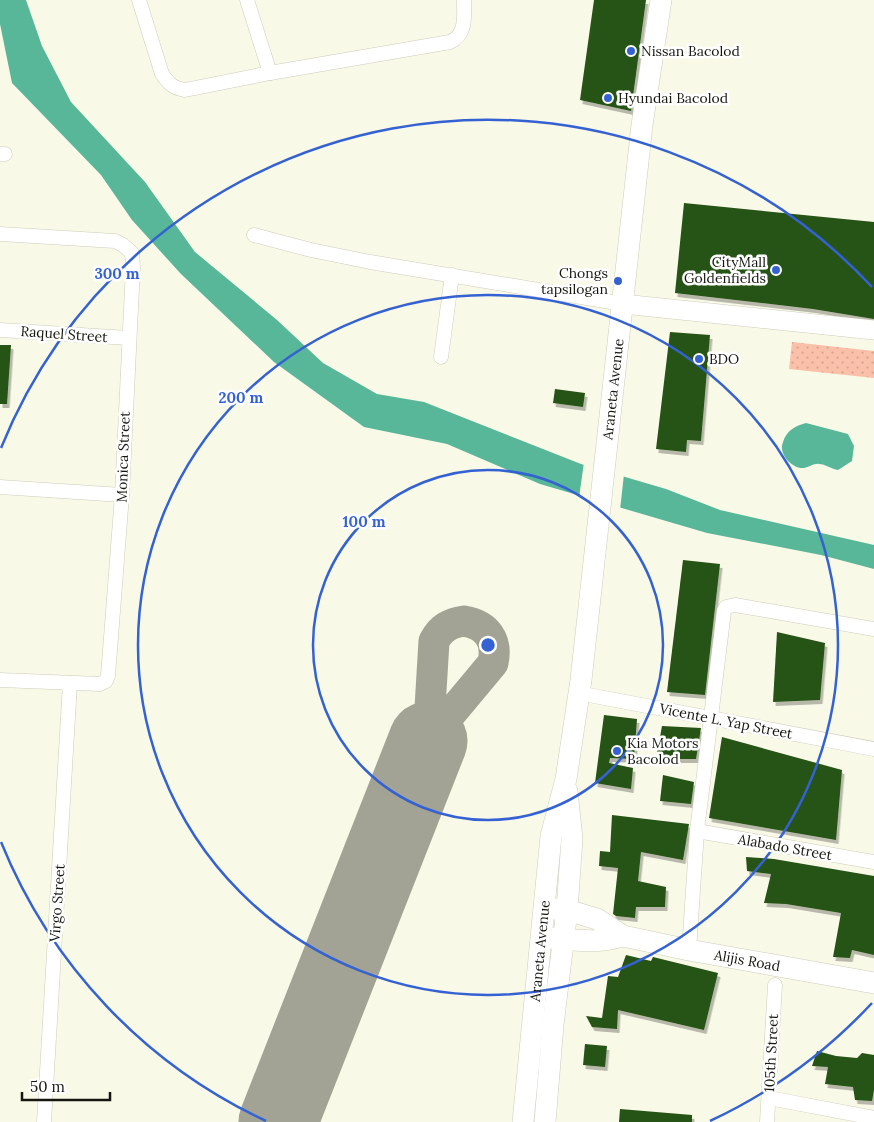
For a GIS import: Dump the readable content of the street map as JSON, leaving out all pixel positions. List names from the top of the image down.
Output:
{
  "streets": {
    "main road": ["Araneta Avenue", "Alijis Road"],
    "street": [
      "Raquel Street",
      "Monica Street",
      "Vicente L. Yap Street",
      "Alabado Street",
      "Virgo Street",
      "105th Street"
    ]
  },
  "crossings": [
    ["Raquel Street", "Monica Street"],
    ["Araneta Avenue", "Vicente L. Yap Street"],
    ["Araneta Avenue", "Alijis Road"],
    ["Monica Street", "Virgo Street"]
  ],
  "places": [
    "Nissan Bacolod",
    "Hyundai Bacolod",
    "CityMall Goldenfields",
    "Chongs tapsilogan",
    "BDO",
    "Kia Motors Bacolod"
  ],
  "scale_bar": "50 m",
  "rings": ["300 m", "200 m", "100 m"]
}
